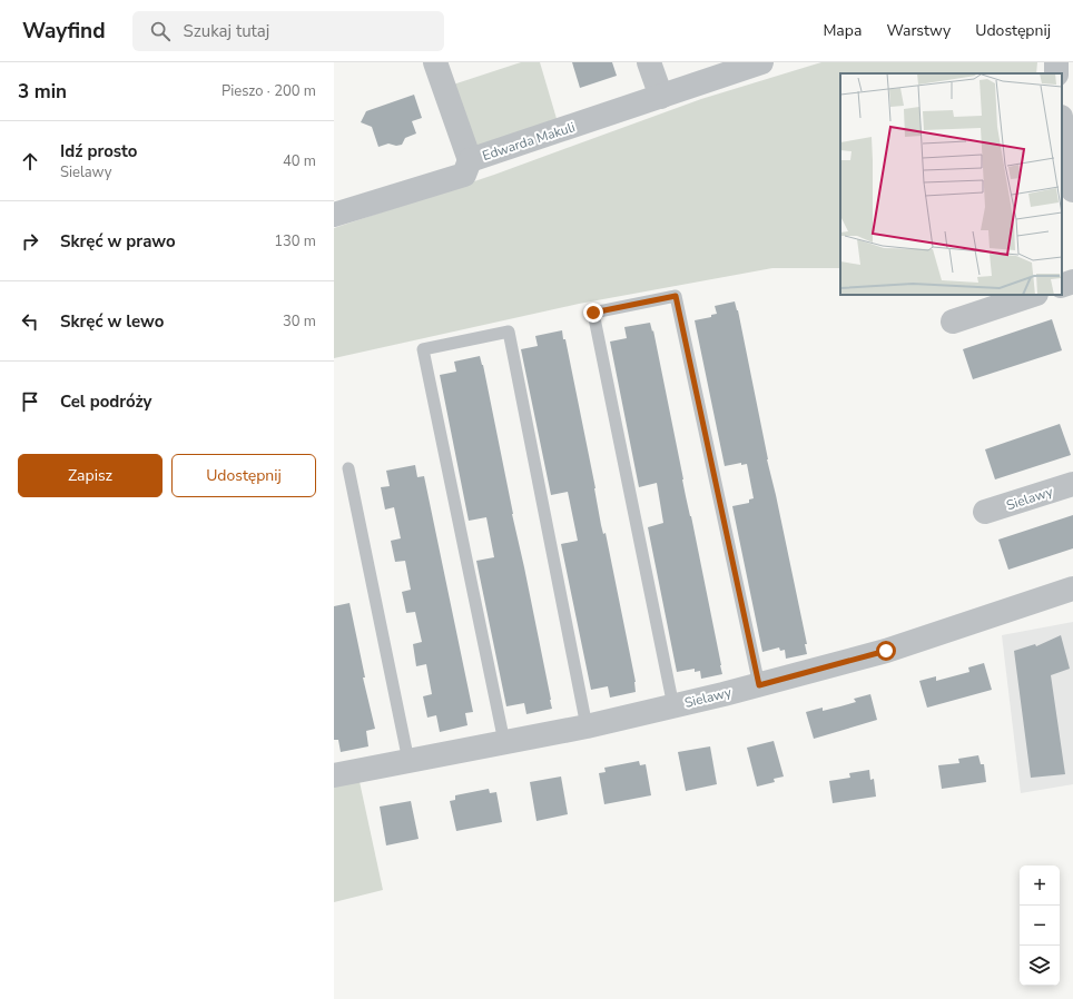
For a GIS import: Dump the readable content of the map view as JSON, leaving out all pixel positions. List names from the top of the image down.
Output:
{
  "streets": {
    "street": ["Edwarda Makuli", "Sielawy"]
  },
  "page": {
    "header": "Wayfind",
    "search": "Szukaj tutaj",
    "nav": ["Mapa", "Warstwy", "Udostępnij"],
    "heading": ["3 min", "Pieszo · 200 m"],
    "list": [
      ["Idź prosto", "Sielawy", "40 m"],
      ["Skręć w prawo", "130 m"],
      ["Skręć w lewo", "30 m"],
      "Cel podróży"
    ],
    "buttons": ["Zapisz", "Udostępnij"],
    "map_buttons": ["+", "−"]
  }
}
